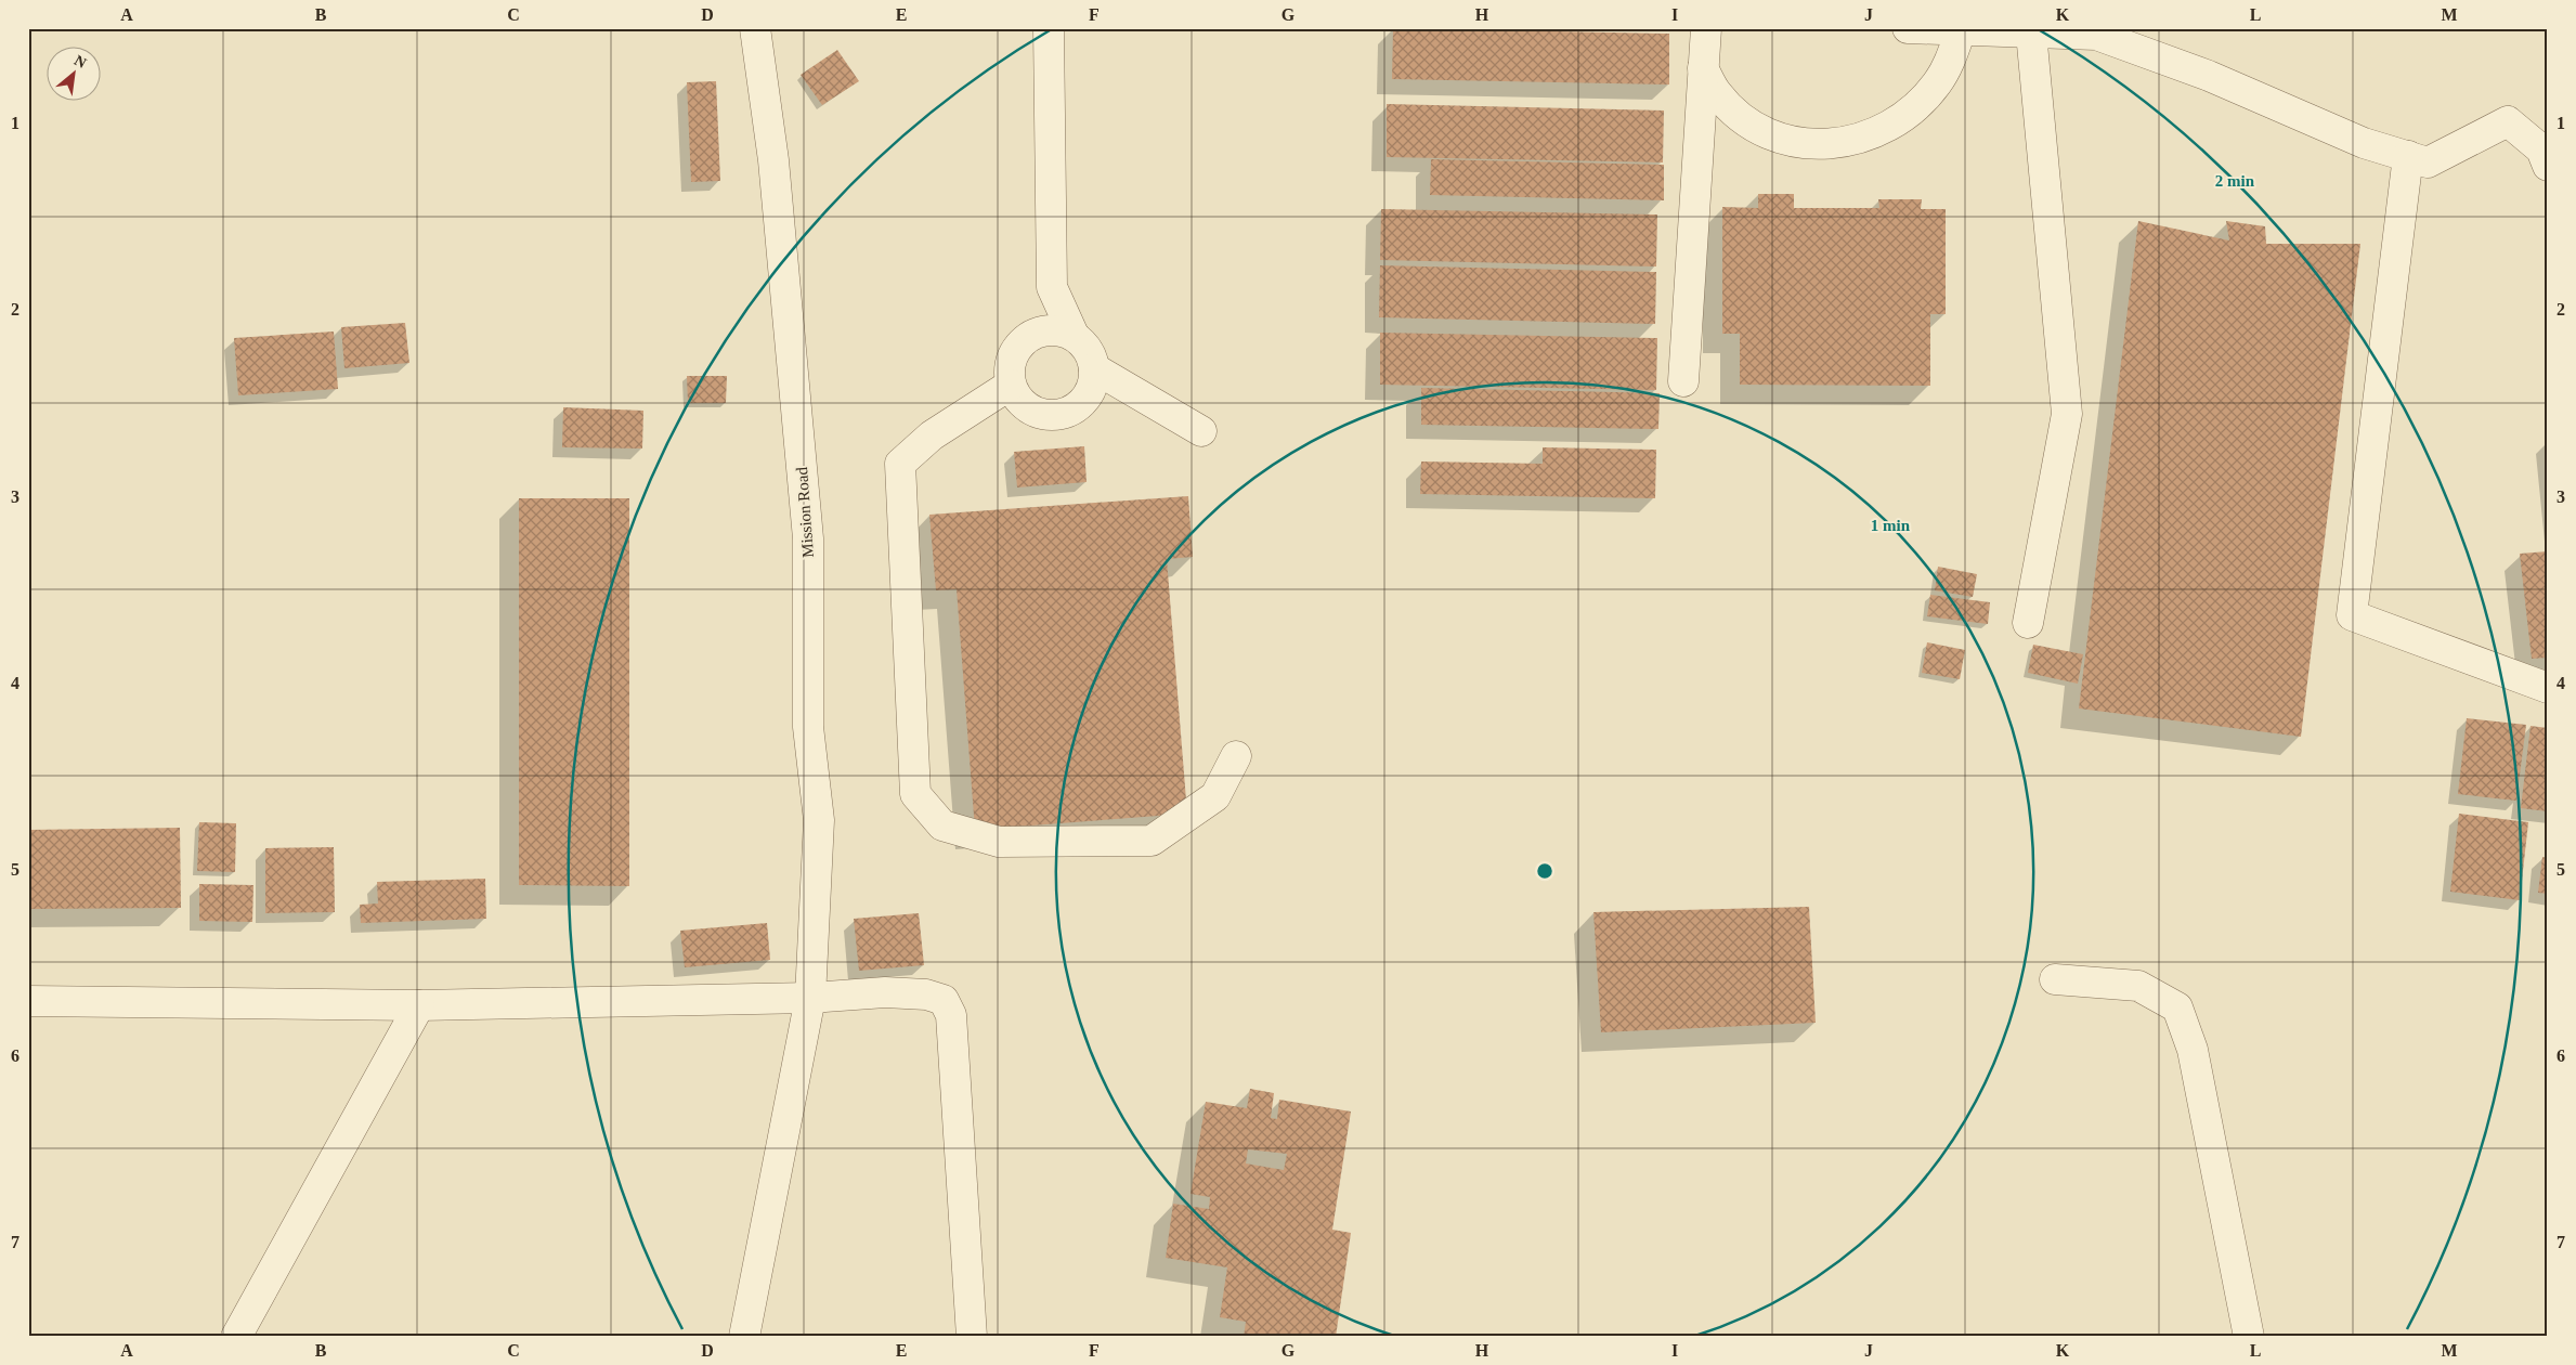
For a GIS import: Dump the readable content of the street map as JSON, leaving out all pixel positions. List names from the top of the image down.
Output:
{
  "streets": {
    "street": ["Mission Road"]
  },
  "north": "top right",
  "grid": {
    "columns": [
      "A",
      "B",
      "C",
      "D",
      "E",
      "F",
      "G",
      "H",
      "I",
      "J",
      "K",
      "L",
      "M"
    ],
    "rows": [
      "1",
      "2",
      "3",
      "4",
      "5",
      "6",
      "7"
    ]
  },
  "rings": ["2 min", "1 min"]
}
